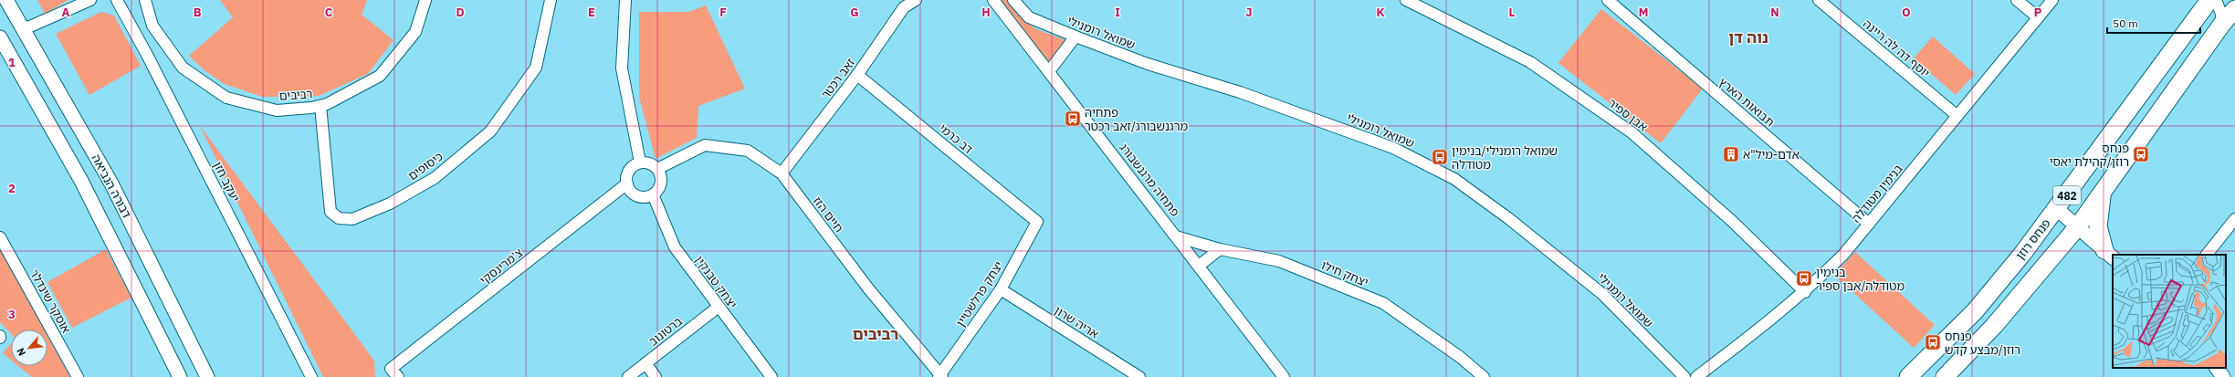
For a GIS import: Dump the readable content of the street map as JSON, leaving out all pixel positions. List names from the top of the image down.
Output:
{
  "streets": {
    "main road": ["482", "פנחס רוזן"],
    "street": [
      "שמואל רומנילי",
      "יוסף דה לה ריינה",
      "זאב רכטר",
      "רביבים",
      "תבואות הארץ",
      "אבן ספיר",
      "דב כרמי",
      "כיסופים",
      "פתחיה מרגנשבורג",
      "יעקב חזן",
      "דבורה הנביאה",
      "בנימין מטודלה",
      "חיים הזז",
      "צ'מרינסקי",
      "יצחק חילו",
      "יצחק טבנקין",
      "יצחק פרלשטיין",
      "אוסקר שינדלר",
      "אריה שרון",
      "ברטונוב"
    ]
  },
  "crossings": [
    ["יוסף דה לה ריינה", "בנימין מטודלה"],
    ["זאב רכטר", "דב כרמי"],
    ["זאב רכטר", "חיים הזז"],
    ["רביבים", "כיסופים"],
    ["תבואות הארץ", "בנימין מטודלה"],
    ["אבן ספיר", "בנימין מטודלה"],
    ["דב כרמי", "יצחק פרלשטיין"],
    ["פתחיה מרגנשבורג", "יצחק חילו"],
    ["חיים הזז", "צ'מרינסקי"],
    ["חיים הזז", "יצחק טבנקין"],
    ["חיים הזז", "יצחק פרלשטיין"],
    ["צ'מרינסקי", "יצחק טבנקין"],
    ["יצחק טבנקין", "ברטונוב"],
    ["יצחק פרלשטיין", "אריה שרון"]
  ],
  "districts": ["נוה דן", "רביבים"],
  "places": {
    "bus stop": [
      "פתחיה מרגנשבורג/זאב רכטר",
      "פנחס רוזן/קהילת יאסי",
      "שמואל רומנילי/בנימין מטודלה",
      "בנימין מטודלה/אבן ספיר",
      "פנחס רוזן/מבצע קדש"
    ],
    "building": ["אדם-מיל\"א"]
  },
  "scale_bar": "50 m",
  "north": "bottom left",
  "grid": {
    "columns": [
      "A",
      "B",
      "C",
      "D",
      "E",
      "F",
      "G",
      "H",
      "I",
      "J",
      "K",
      "L",
      "M",
      "N",
      "O",
      "P"
    ],
    "rows": ["1", "2", "3"]
  }
}
